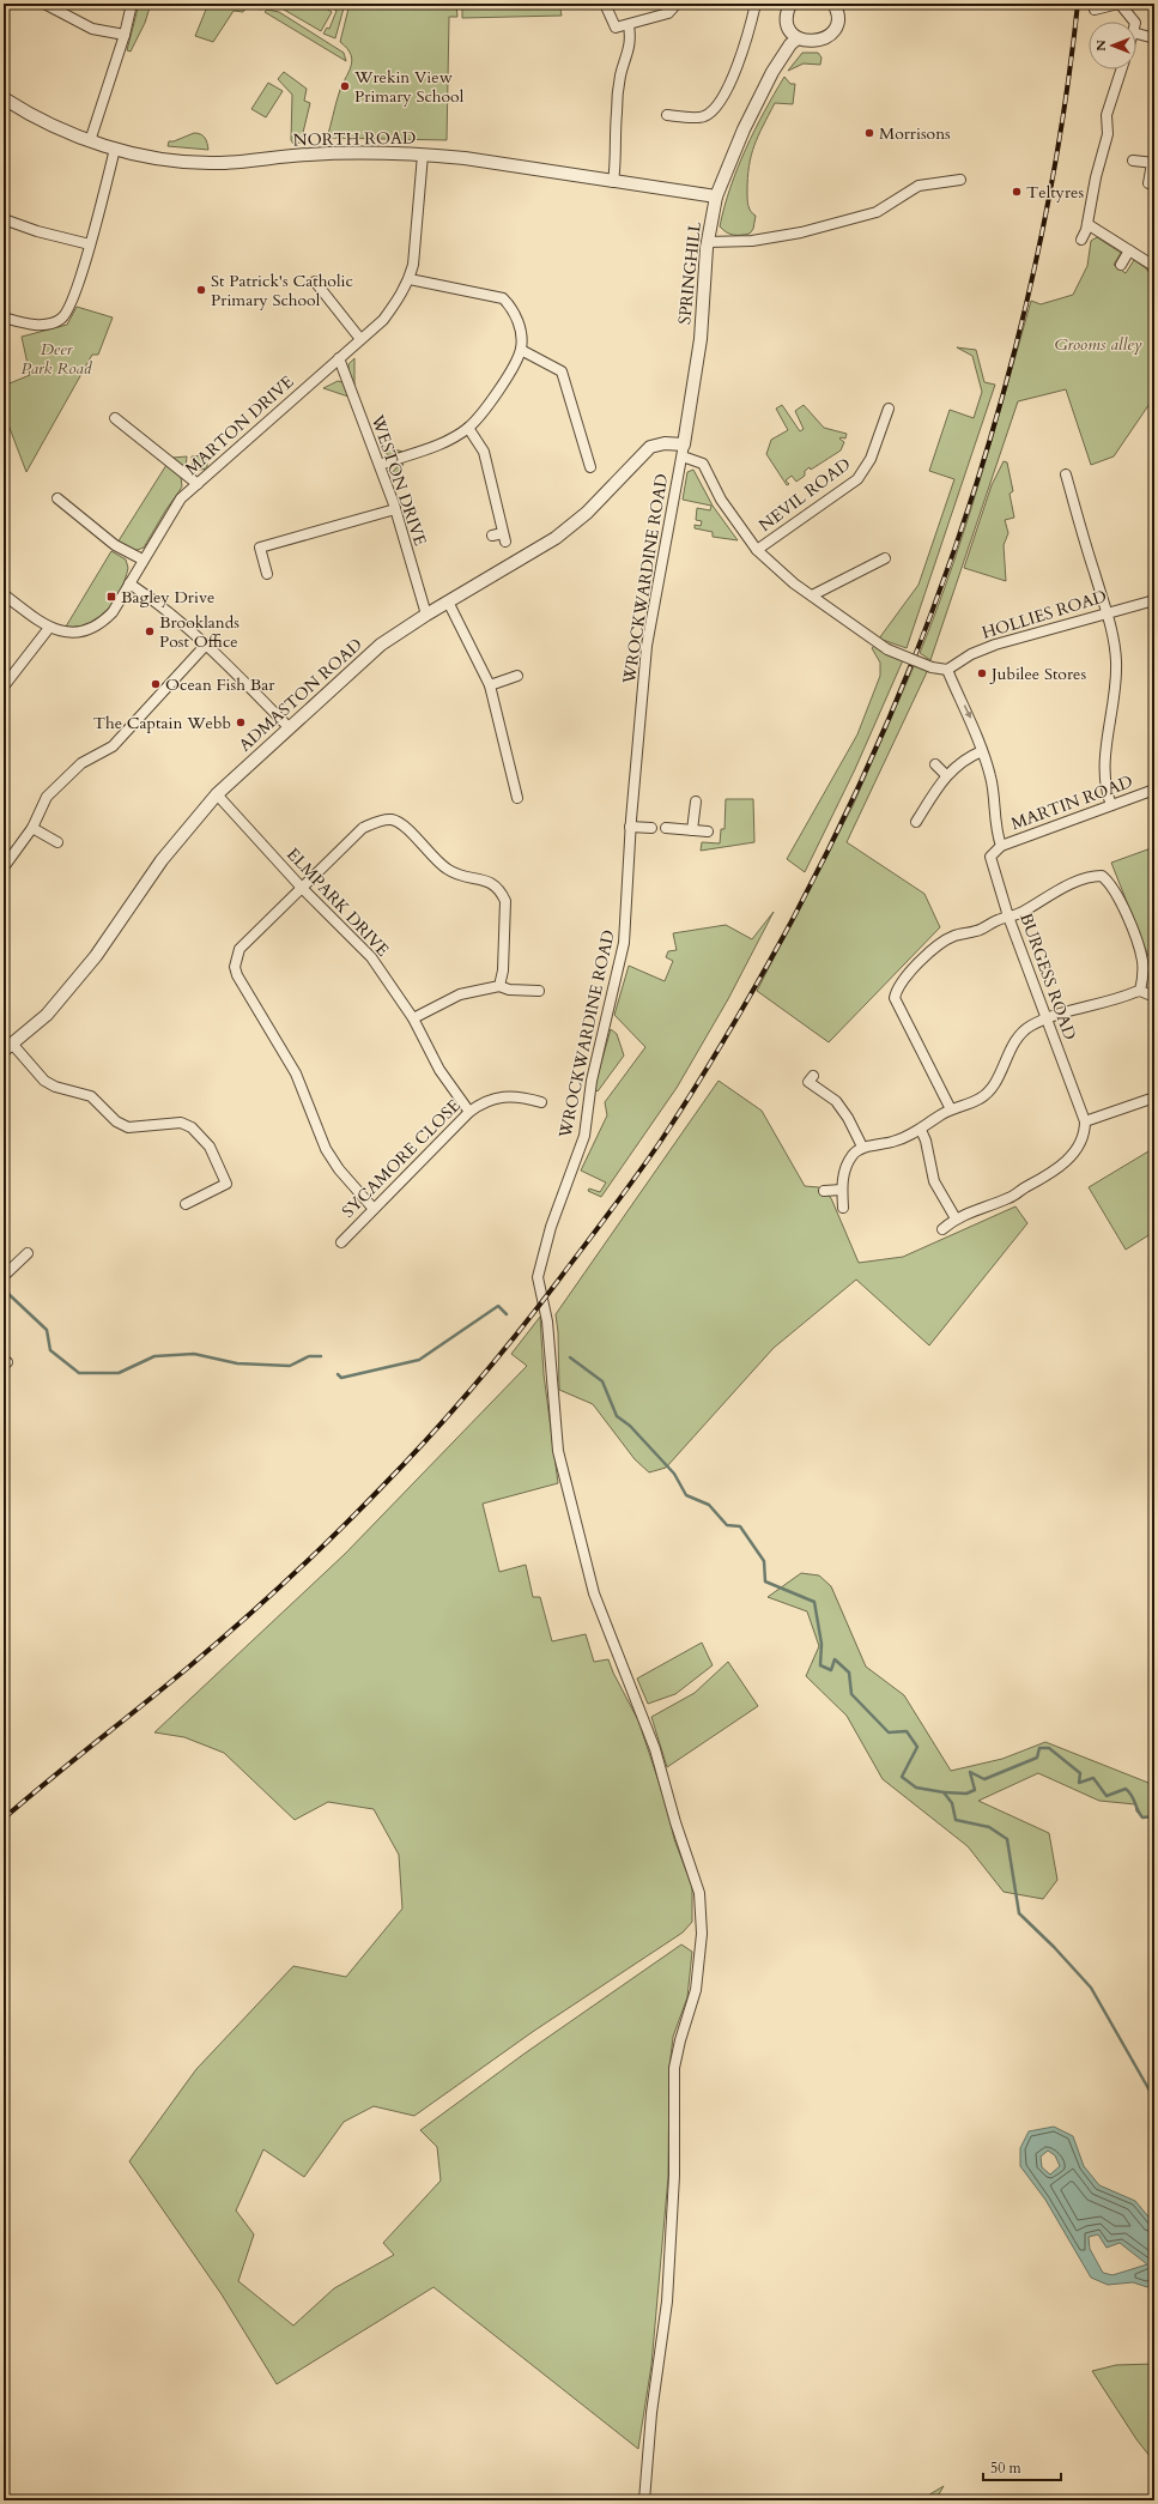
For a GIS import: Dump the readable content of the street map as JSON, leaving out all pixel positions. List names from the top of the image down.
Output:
{
  "streets": {
    "street": [
      "NORTH ROAD",
      "SPRINGHILL",
      "MARTON DRIVE",
      "WESTON DRIVE",
      "NEVIL ROAD",
      "WROCKWARDINE ROAD",
      "HOLLIES ROAD",
      "ADMASTON ROAD",
      "MARTIN ROAD",
      "ELMPARK DRIVE",
      "BURGESS ROAD",
      "SYCAMORE CLOSE"
    ]
  },
  "crossings": [
    ["NORTH ROAD", "SPRINGHILL"],
    ["NORTH ROAD", "MARTON DRIVE"],
    ["SPRINGHILL", "WROCKWARDINE ROAD"],
    ["SPRINGHILL", "ADMASTON ROAD"],
    ["MARTON DRIVE", "WESTON DRIVE"],
    ["WESTON DRIVE", "ADMASTON ROAD"],
    ["WROCKWARDINE ROAD", "ADMASTON ROAD"],
    ["ADMASTON ROAD", "ELMPARK DRIVE"],
    ["MARTIN ROAD", "BURGESS ROAD"],
    ["ELMPARK DRIVE", "SYCAMORE CLOSE"]
  ],
  "parks": ["Grooms alley", "Deer Park Road"],
  "places": {
    "other": [
      "Wrekin View Primary School",
      "Morrisons",
      "Teltyres",
      "St Patrick's Catholic Primary School",
      "Brooklands Post Office",
      "Jubilee Stores",
      "Ocean Fish Bar",
      "The Captain Webb"
    ],
    "transit": ["Bagley Drive"]
  },
  "scale_bar": "50 m",
  "north": "left"
}
